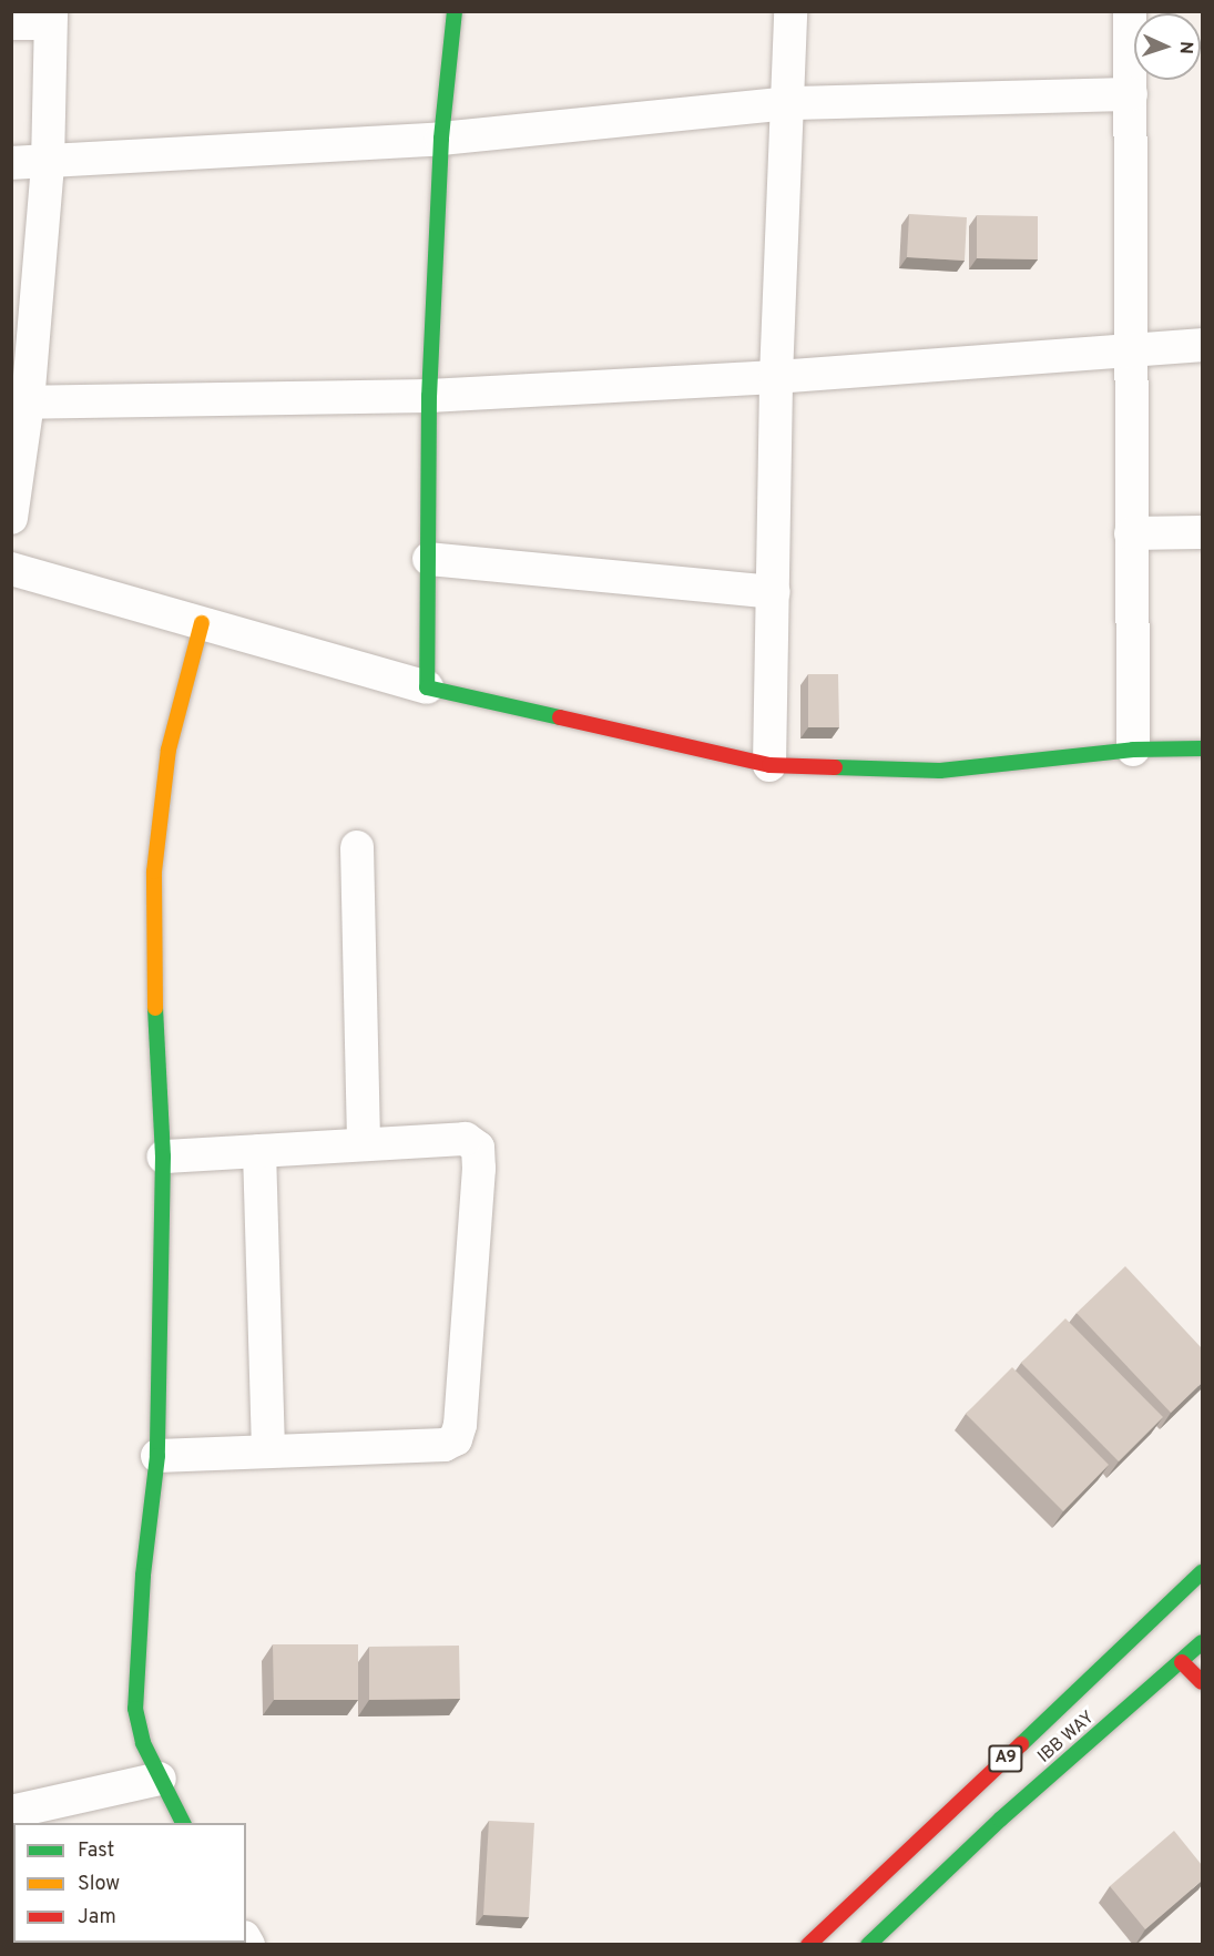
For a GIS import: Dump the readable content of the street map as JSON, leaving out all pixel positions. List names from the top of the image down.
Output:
{
  "streets": {
    "main road": ["IBB WAY", "A9"]
  },
  "legend": ["Fast", "Slow", "Jam"],
  "north": "right"
}
